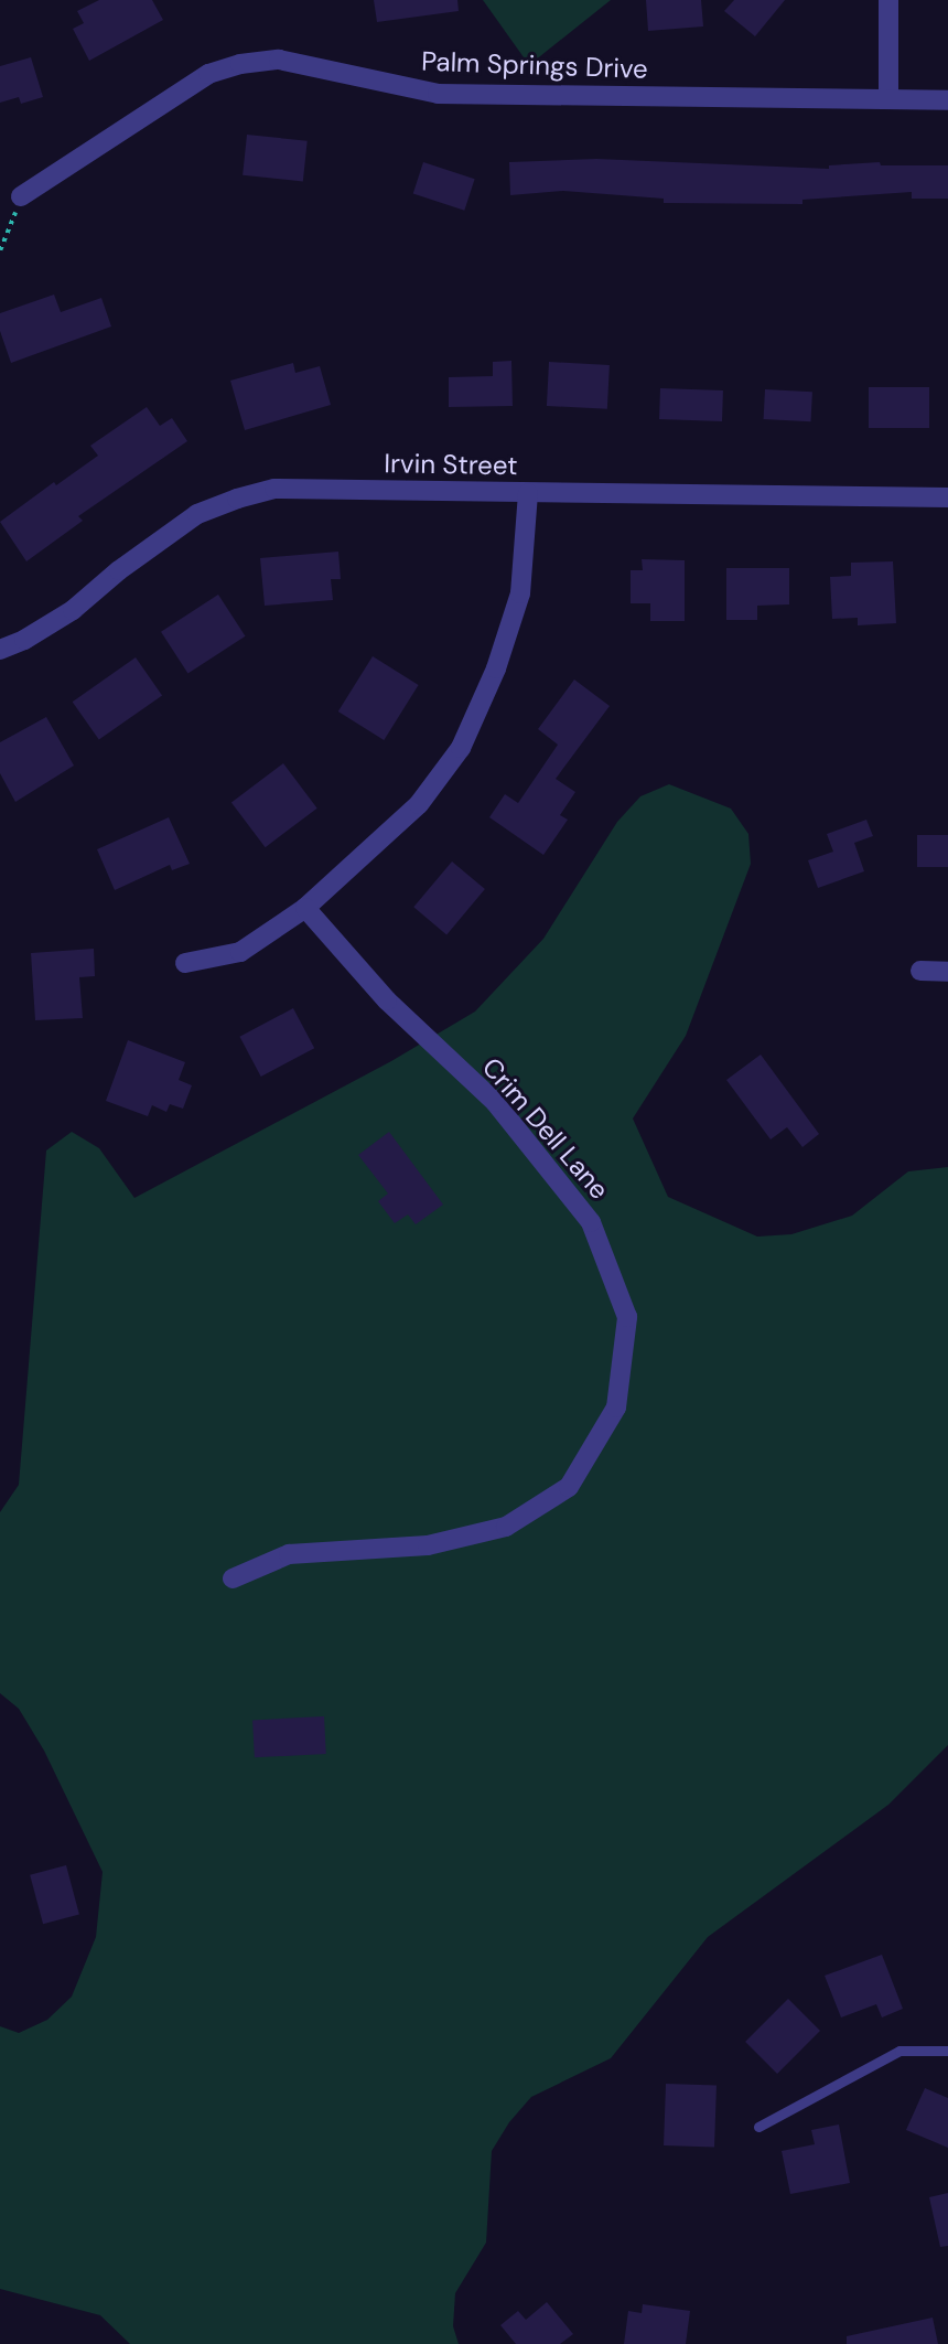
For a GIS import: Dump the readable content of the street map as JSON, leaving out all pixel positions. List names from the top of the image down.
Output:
{
  "streets": {
    "street": ["Palm Springs Drive", "Irvin Street", "Crim Dell Lane"]
  }
}
